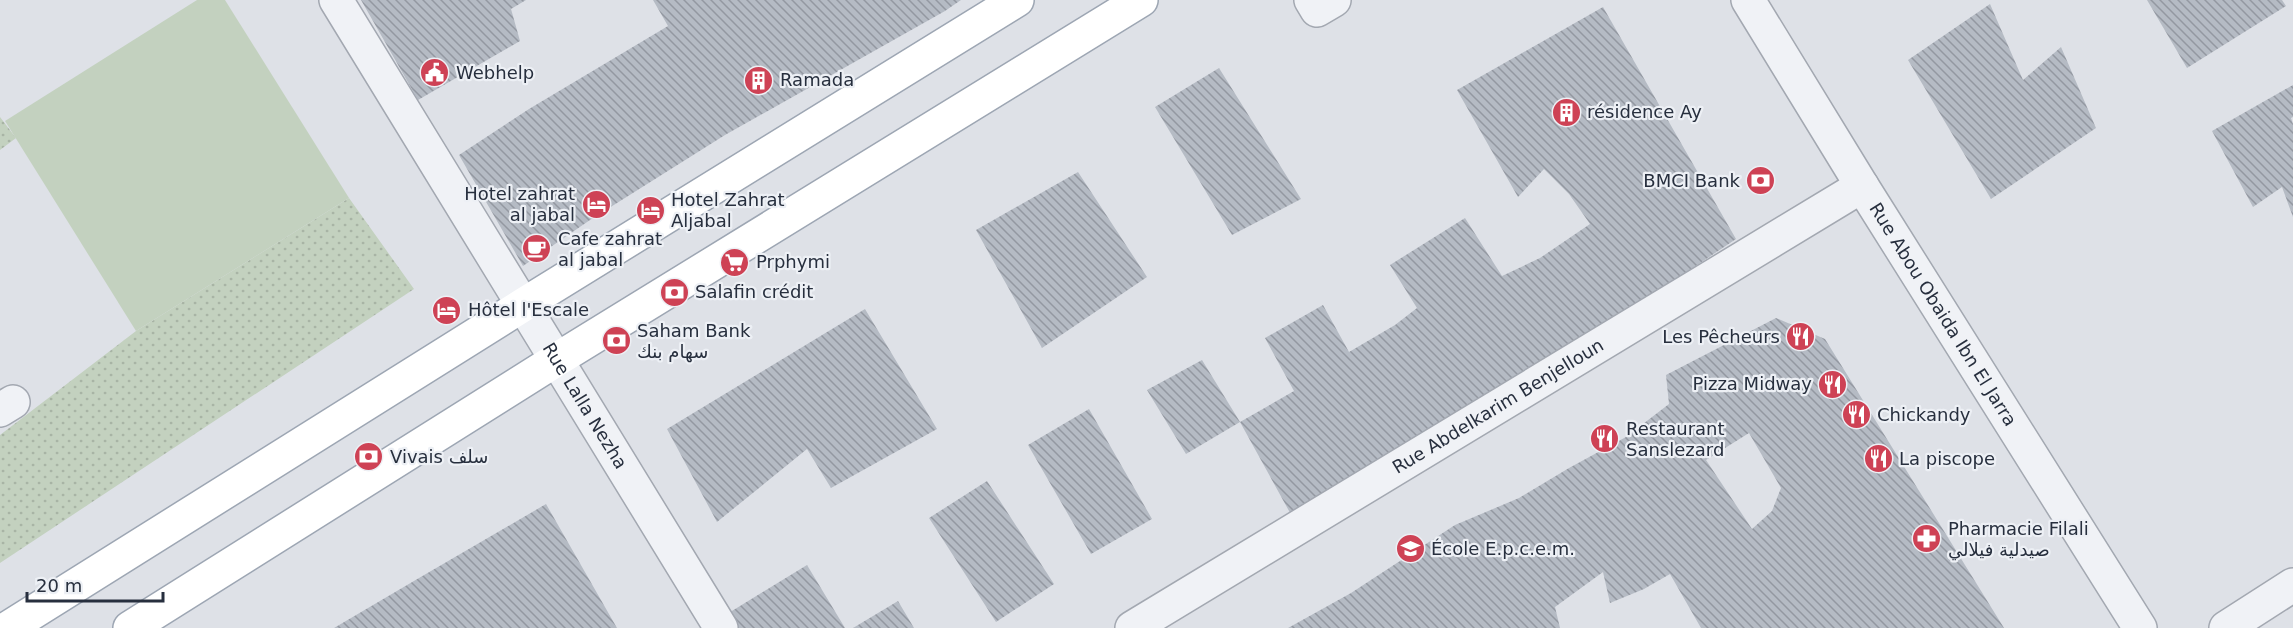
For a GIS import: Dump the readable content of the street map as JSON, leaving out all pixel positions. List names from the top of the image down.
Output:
{
  "streets": {
    "street": ["Rue Abou Obaida Ibn El Jarra", "Rue Lalla Nezha", "Rue Abdelkarim Benjelloun"]
  },
  "crossings": [
    ["Rue Abou Obaida Ibn El Jarra", "Rue Abdelkarim Benjelloun"]
  ],
  "places": {
    "public building": ["Webhelp"],
    "building": ["Ramada", "résidence Ay"],
    "bank": [
      "BMCI Bank",
      "Salafin crédit",
      "Saham Bank سهام بنك",
      "Vivais سلف"
    ],
    "hotel": ["Hotel zahrat al jabal", "Hotel Zahrat Aljabal", "Hôtel l'Escale"],
    "cafe": ["Cafe zahrat al jabal"],
    "supermarket": ["Prphymi"],
    "restaurant": [
      "Les Pêcheurs",
      "Pizza Midway",
      "Chickandy",
      "Restaurant Sanslezard",
      "La piscope"
    ],
    "pharmacy": ["Pharmacie Filali صيدلية فيلالي"],
    "school or university": ["École E.p.c.e.m."]
  },
  "scale_bar": "20 m"
}
